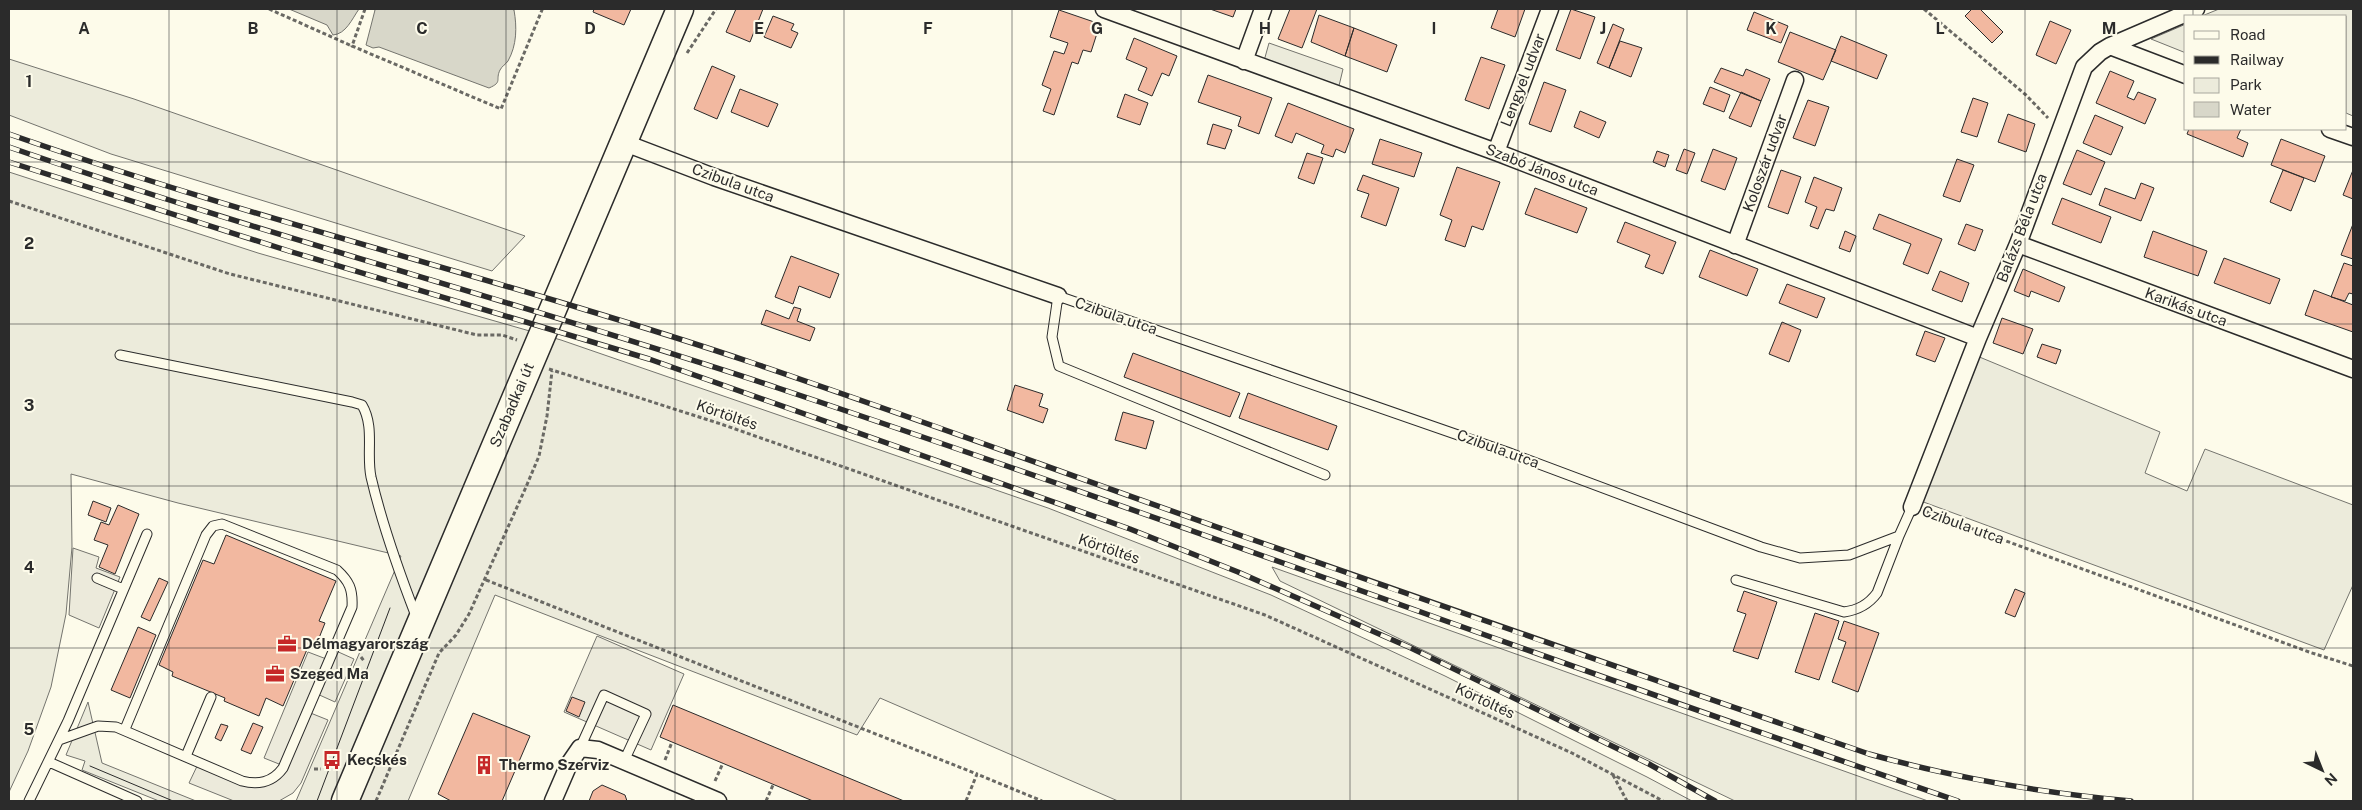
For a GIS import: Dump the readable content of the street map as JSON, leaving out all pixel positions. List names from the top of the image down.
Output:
{
  "streets": {
    "main road": ["Szabadkai út"],
    "street": [
      "Lengyel udvar",
      "Koloszár udvar",
      "Szabó János utca",
      "Czibula utca",
      "Balázs Béla utca",
      "Karikás utca"
    ],
    "path": ["Körtöltés"]
  },
  "crossings": [
    ["Lengyel udvar", "Szabó János utca"],
    ["Koloszár udvar", "Szabó János utca"],
    ["Szabó János utca", "Balázs Béla utca"],
    ["Czibula utca", "Balázs Béla utca"],
    ["Czibula utca", "Szabadkai út"],
    ["Balázs Béla utca", "Karikás utca"],
    ["Szabadkai út", "Körtöltés"]
  ],
  "places": {
    "office": ["Délmagyarország", "Szeged Ma"],
    "bus stop": ["Kecskés"],
    "building": ["Thermo Szerviz"]
  },
  "legend": [
    "Road",
    "Railway",
    "Park",
    "Water"
  ],
  "north": "bottom right",
  "grid": {
    "columns": [
      "A",
      "B",
      "C",
      "D",
      "E",
      "F",
      "G",
      "H",
      "I",
      "J",
      "K",
      "L",
      "M"
    ],
    "rows": [
      "1",
      "2",
      "3",
      "4",
      "5"
    ]
  }
}
